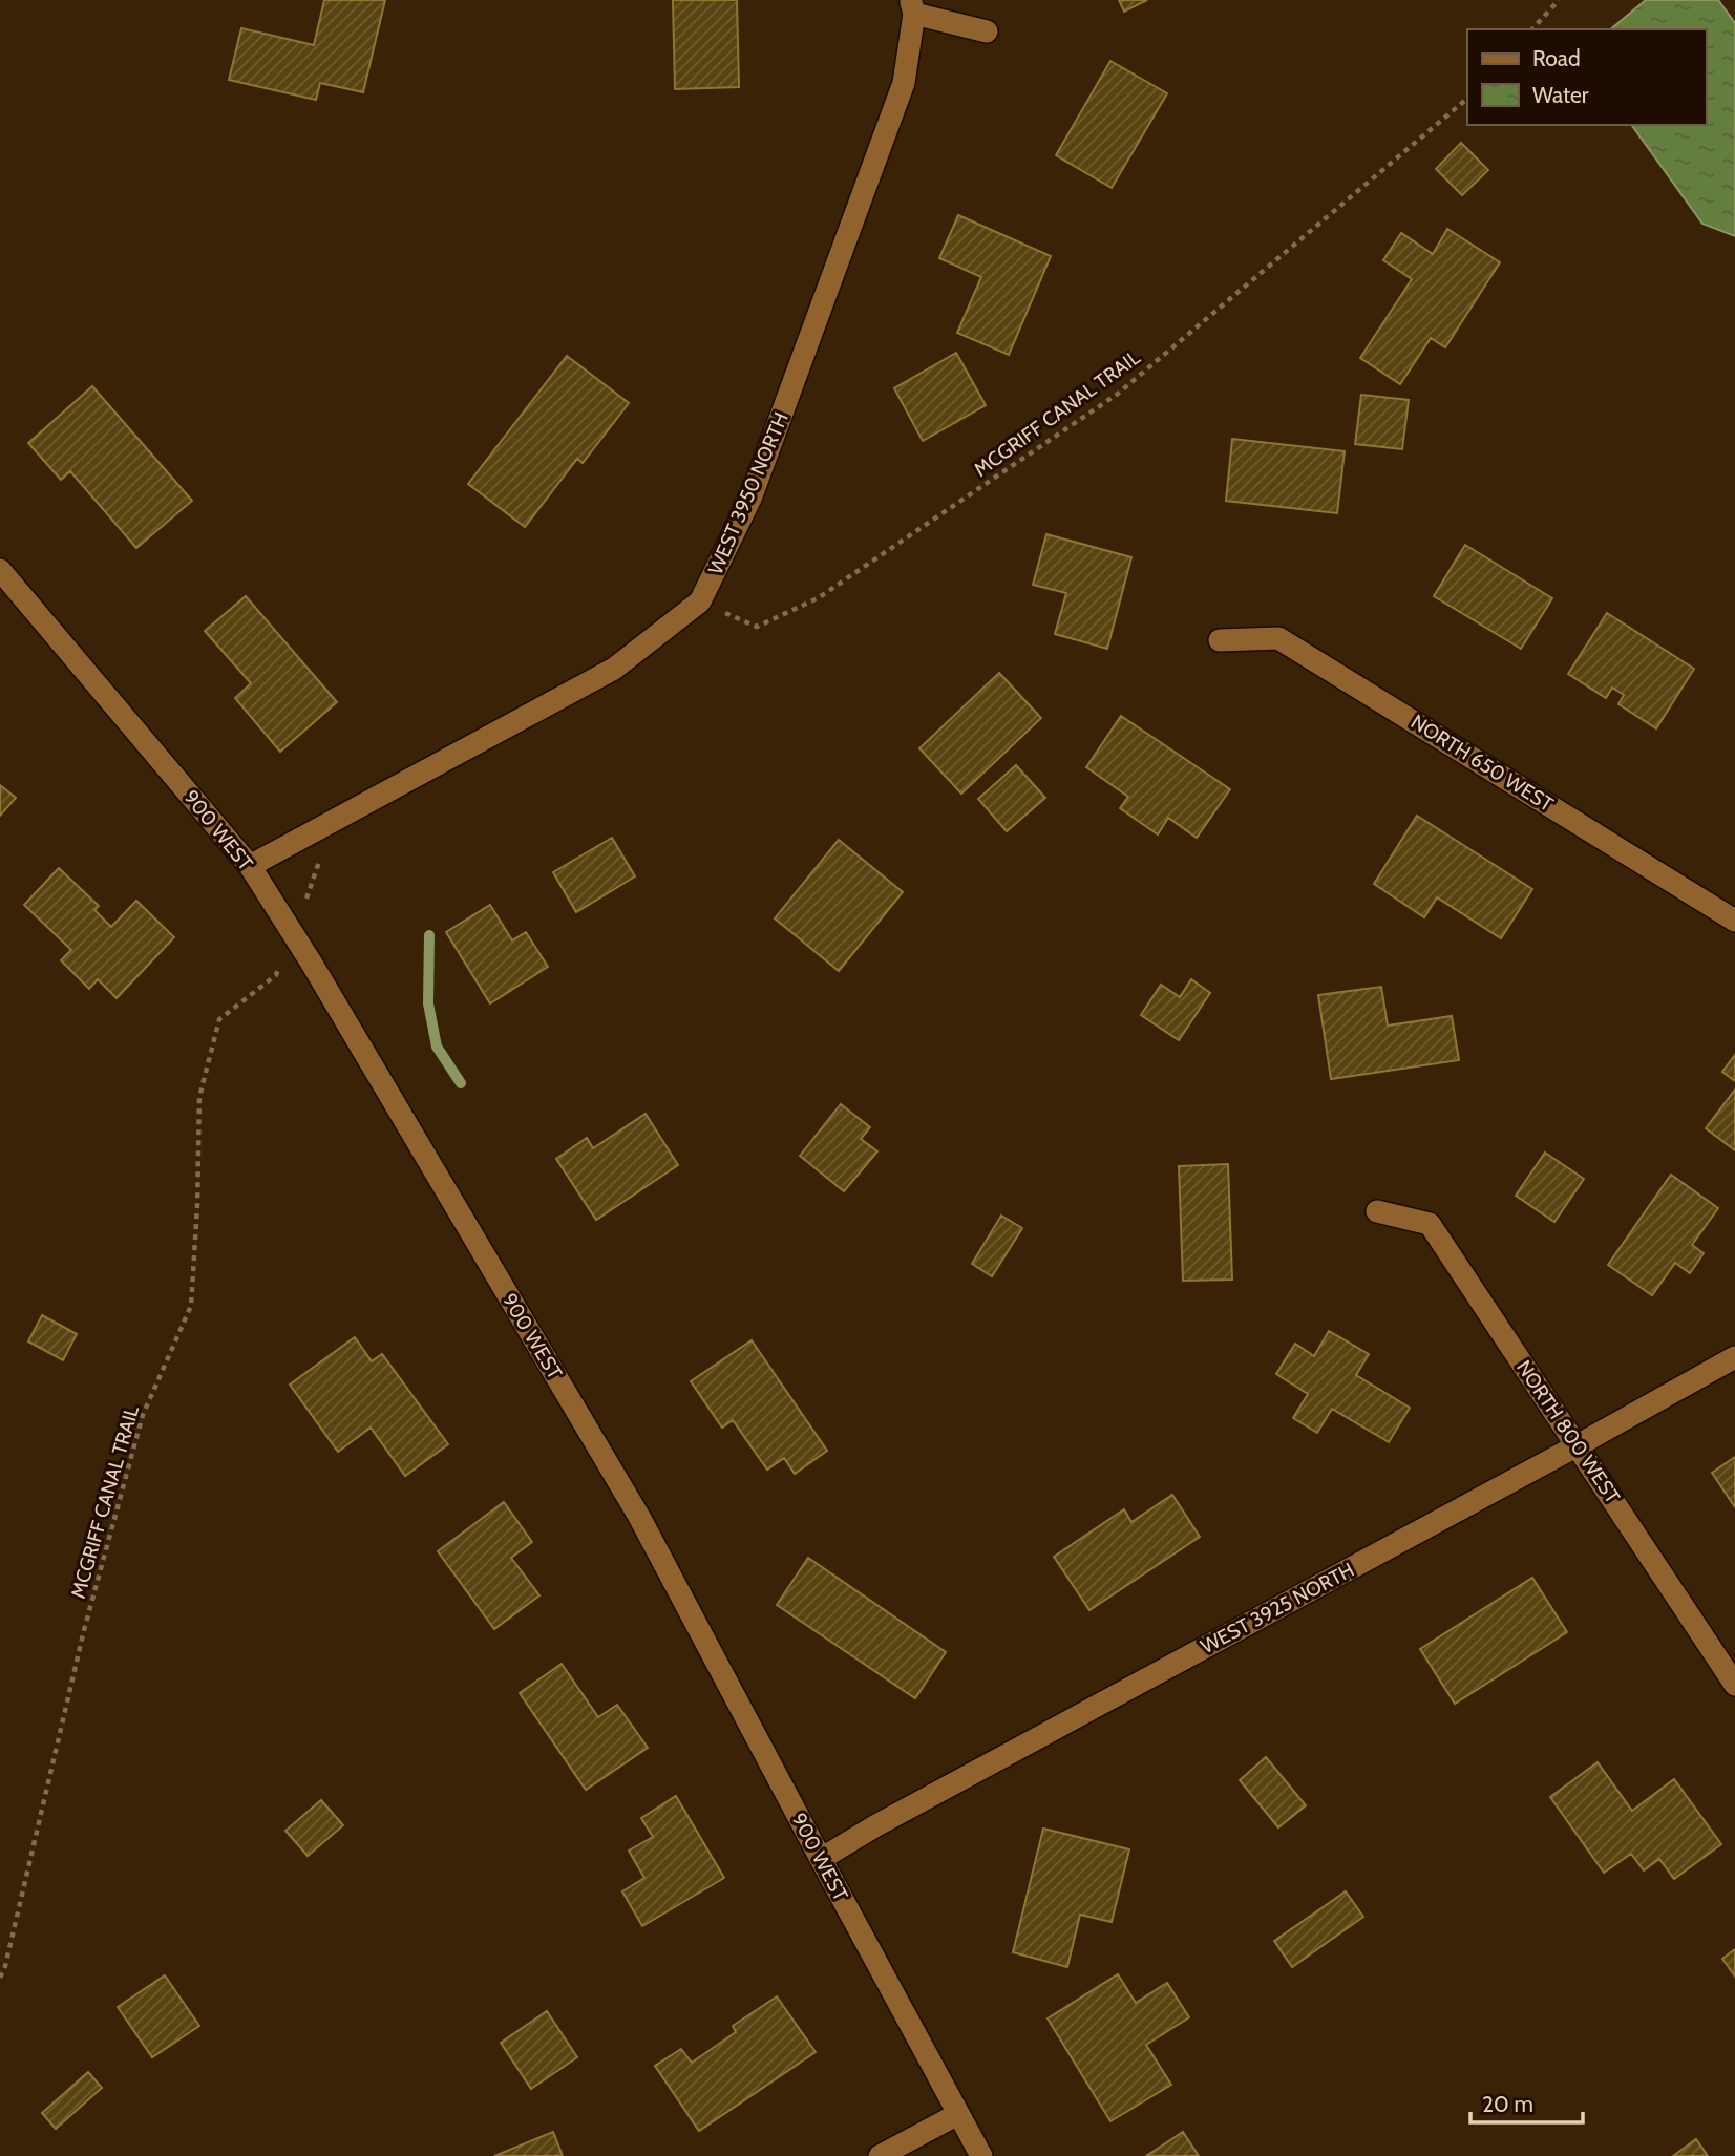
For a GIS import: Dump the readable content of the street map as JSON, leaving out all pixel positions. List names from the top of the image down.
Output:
{
  "streets": {
    "street": [
      "WEST 3950 NORTH",
      "NORTH 650 WEST",
      "900 WEST",
      "NORTH 800 WEST",
      "WEST 3925 NORTH"
    ],
    "path": ["MCGRIFF CANAL TRAIL"]
  },
  "crossings": [
    ["MCGRIFF CANAL TRAIL", "WEST 3950 NORTH"],
    ["WEST 3950 NORTH", "900 WEST"],
    ["900 WEST", "WEST 3925 NORTH"],
    ["NORTH 800 WEST", "WEST 3925 NORTH"]
  ],
  "legend": ["Road", "Water"],
  "scale_bar": "20 m"
}
